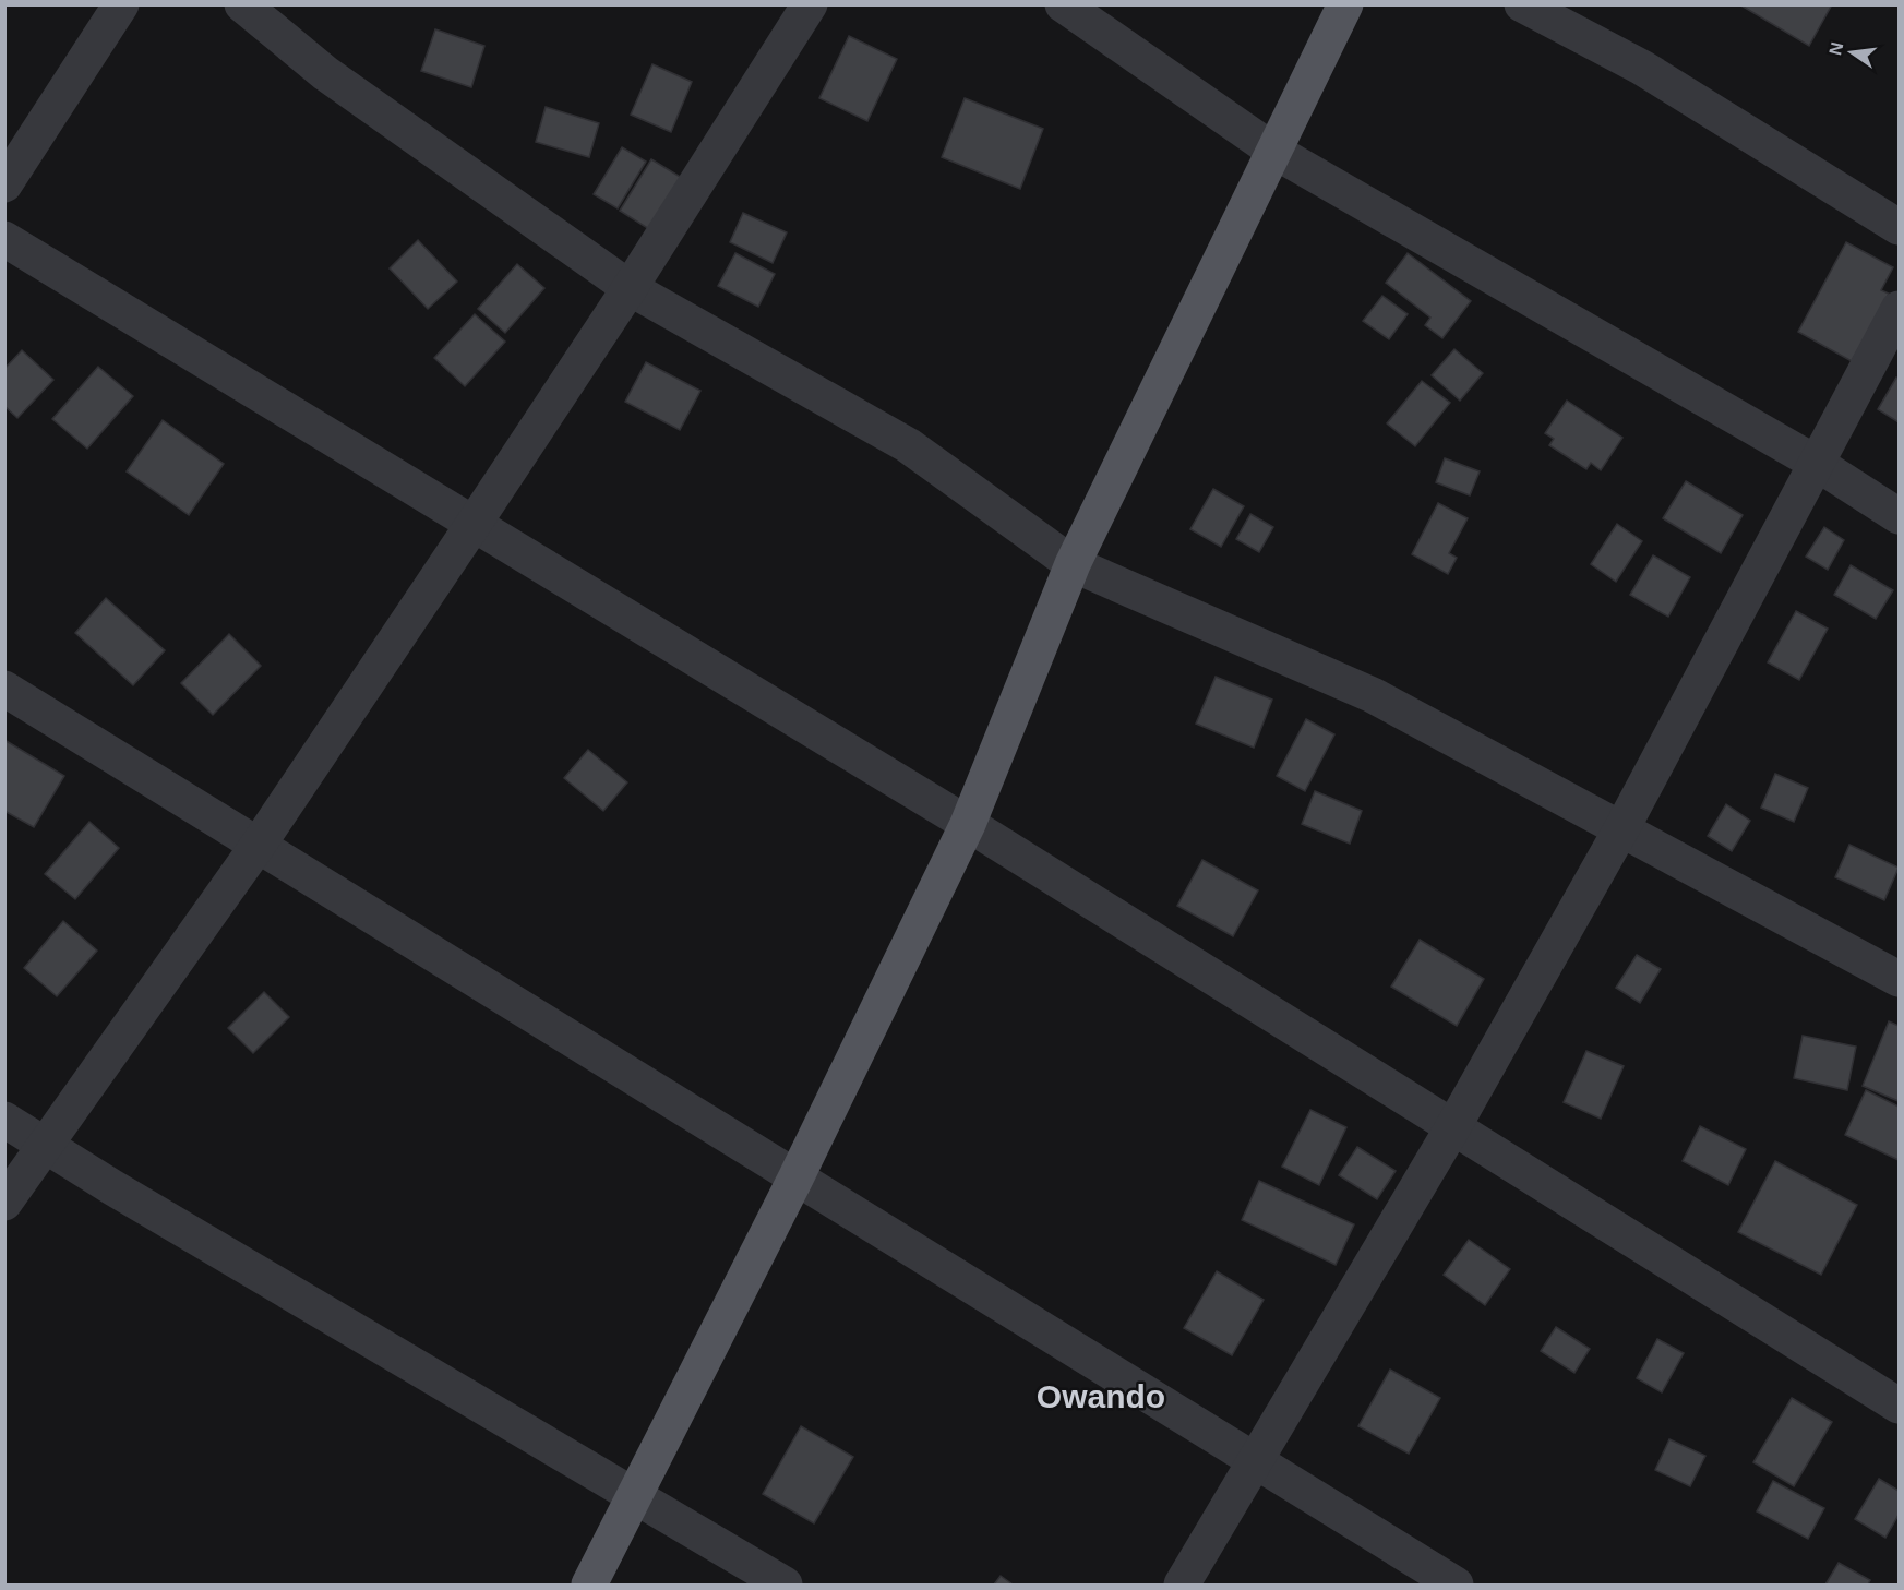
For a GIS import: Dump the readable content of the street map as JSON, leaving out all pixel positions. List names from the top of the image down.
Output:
{
  "districts": ["Owando"],
  "north": "left"
}
